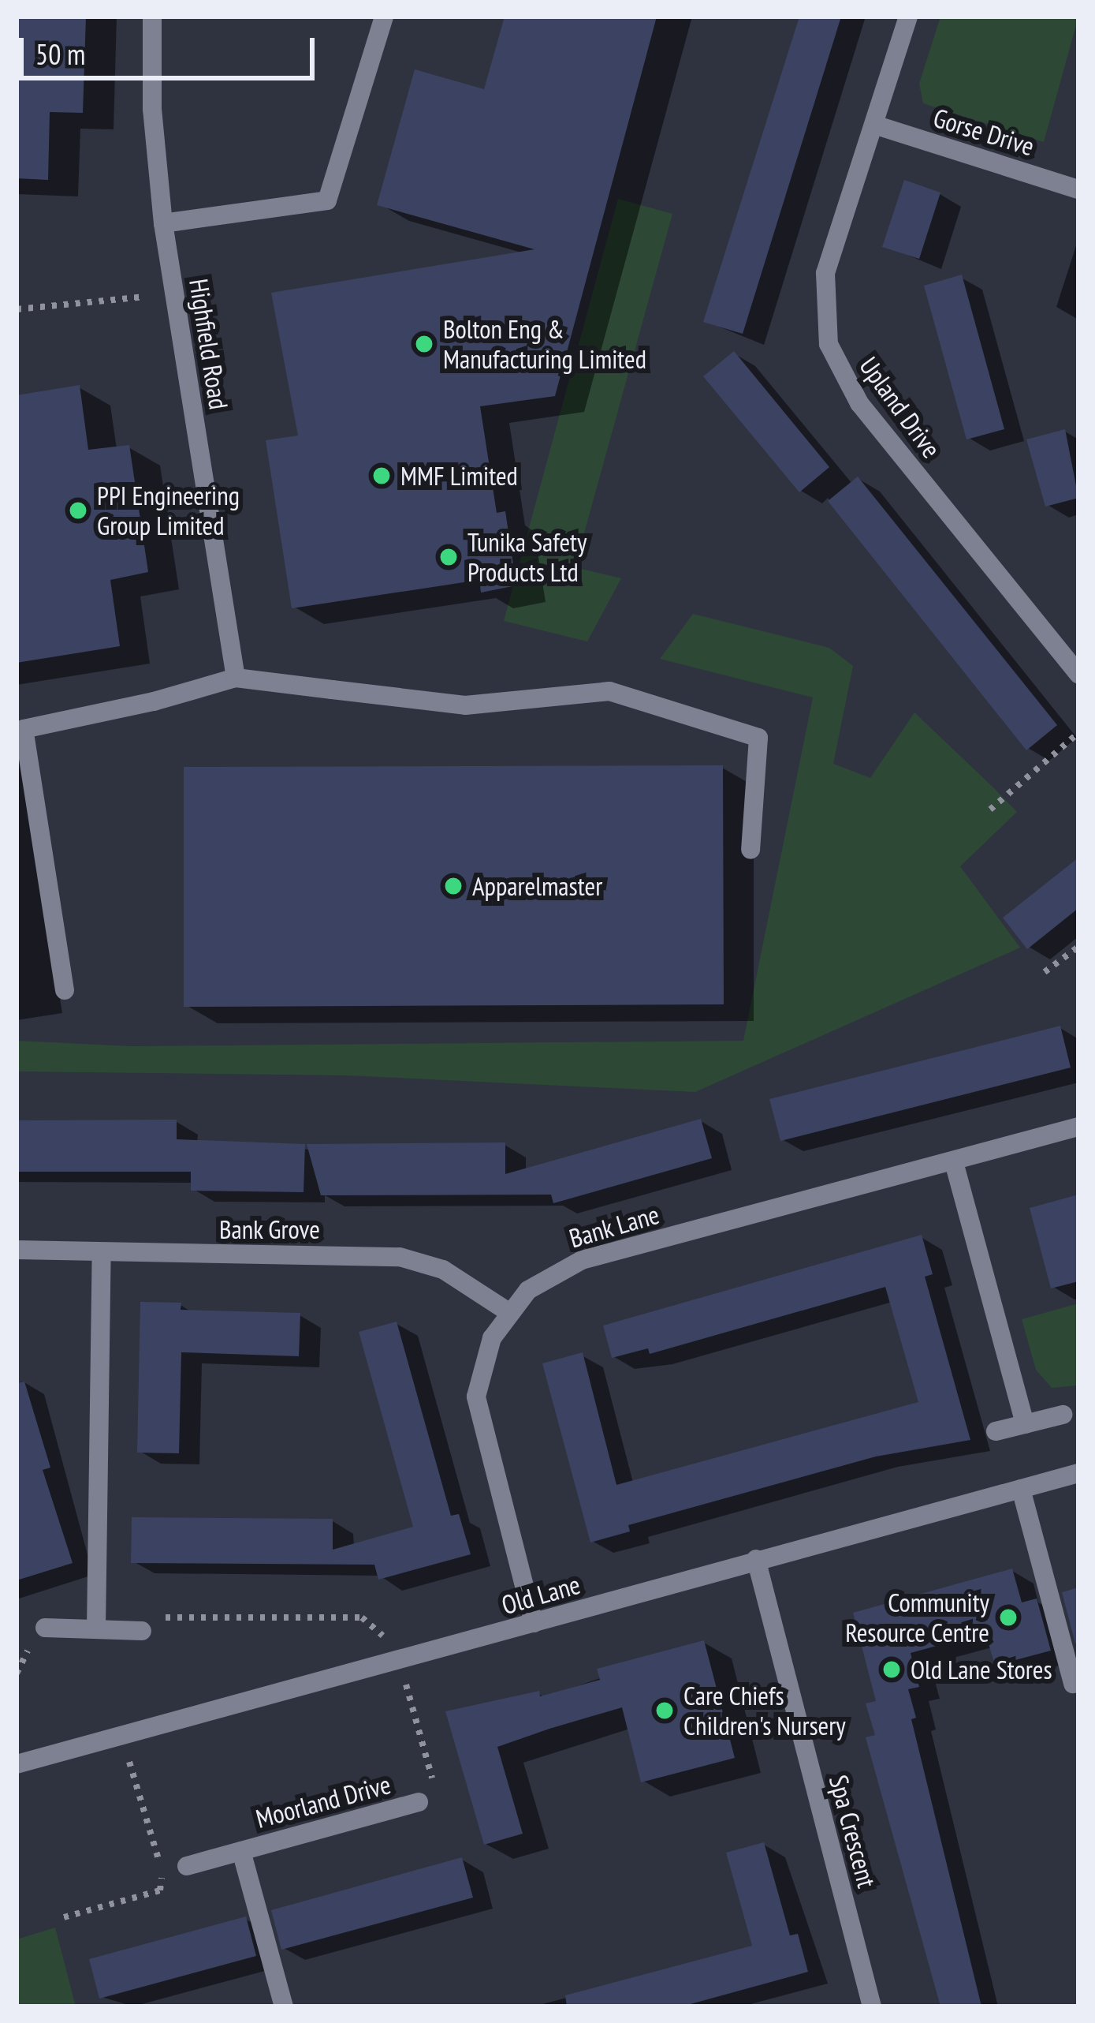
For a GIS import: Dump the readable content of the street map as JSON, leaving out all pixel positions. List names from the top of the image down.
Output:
{
  "streets": {
    "street": [
      "Gorse Drive",
      "Highfield Road",
      "Upland Drive",
      "Bank Lane",
      "Bank Grove",
      "Old Lane",
      "Moorland Drive",
      "Spa Crescent"
    ]
  },
  "crossings": [
    ["Gorse Drive", "Upland Drive"],
    ["Bank Lane", "Bank Grove"],
    ["Bank Lane", "Old Lane"],
    ["Old Lane", "Spa Crescent"]
  ],
  "places": [
    "Bolton Eng & Manufacturing Limited",
    "MMF Limited",
    "PPI Engineering Group Limited",
    "Tunika Safety Products Ltd",
    "Apparelmaster",
    "Community Resource Centre",
    "Old Lane Stores",
    "Care Chiefs Children's Nursery"
  ],
  "scale_bar": "50 m"
}
